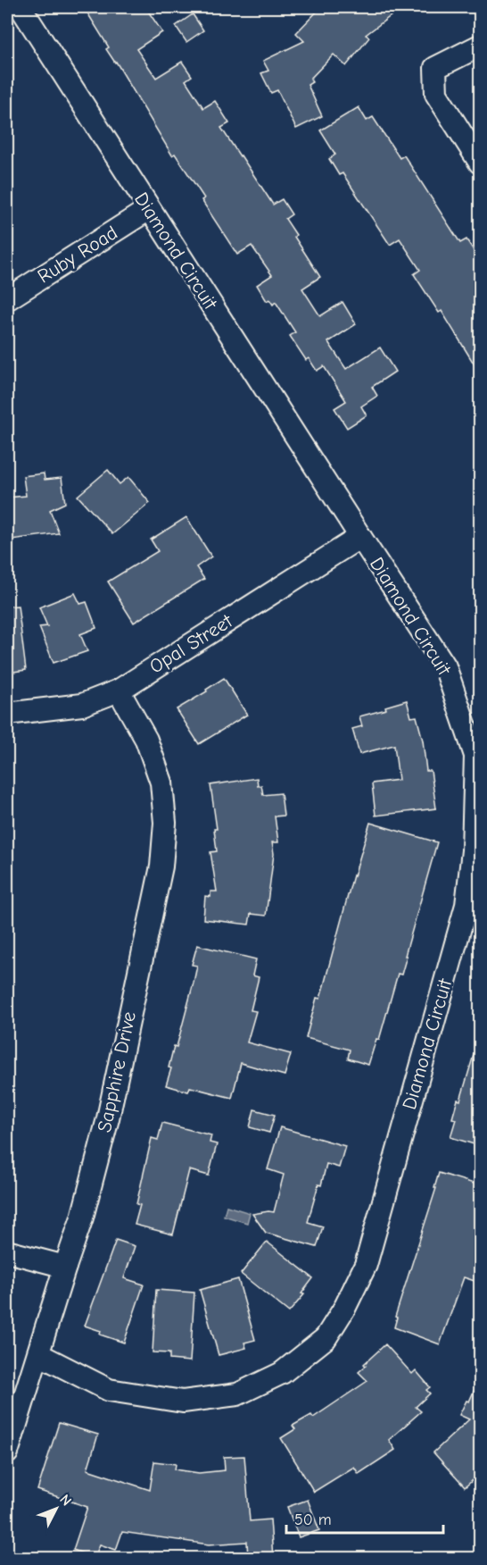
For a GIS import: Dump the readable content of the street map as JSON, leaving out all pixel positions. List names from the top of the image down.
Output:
{
  "streets": {
    "street": [
      "Diamond Circuit",
      "Ruby Road",
      "Opal Street",
      "Sapphire Drive"
    ]
  },
  "crossings": [
    ["Diamond Circuit", "Ruby Road"],
    ["Diamond Circuit", "Opal Street"],
    ["Diamond Circuit", "Sapphire Drive"],
    ["Opal Street", "Sapphire Drive"]
  ],
  "scale_bar": "50 m",
  "north": "top right"
}
